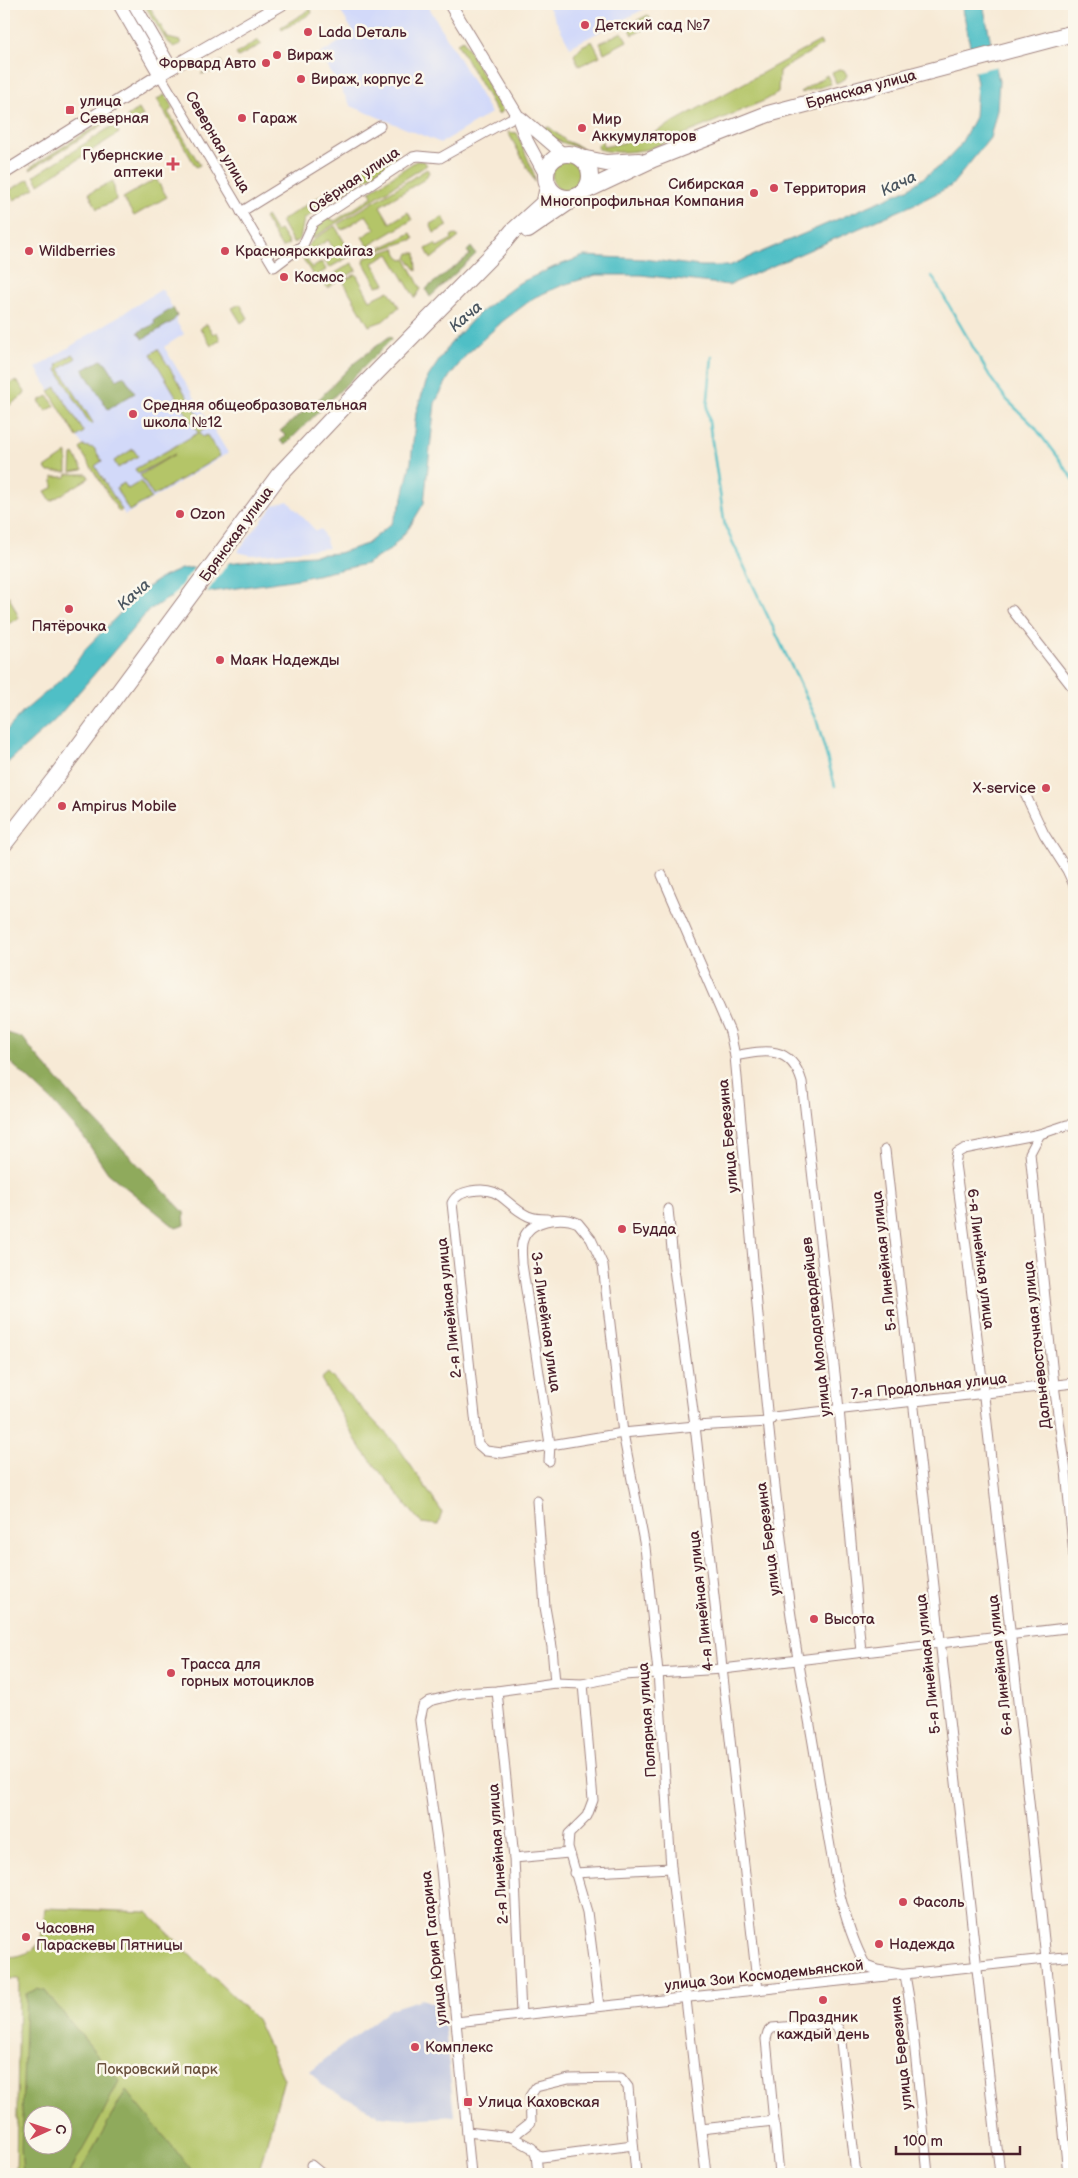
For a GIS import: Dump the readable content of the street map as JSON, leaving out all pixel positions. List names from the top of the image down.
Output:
{
  "streets": {
    "highway": ["Брянская улица"],
    "street": [
      "Северная улица",
      "Озёрная улица",
      "улица Березина",
      "6-я Линейная улица",
      "5-я Линейная улица",
      "2-я Линейная улица",
      "3-я Линейная улица",
      "улица Молодогвардейцев",
      "Дальневосточная улица",
      "7-я Продольная улица",
      "4-я Линейная улица",
      "Полярная улица",
      "улица Юрия Гагарина",
      "улица Зои Космодемьянской"
    ]
  },
  "crossings": [
    ["Северная улица", "Озёрная улица"],
    ["улица Березина", "улица Молодогвардейцев"],
    ["улица Березина", "7-я Продольная улица"],
    ["улица Березина", "улица Зои Космодемьянской"],
    ["6-я Линейная улица", "Дальневосточная улица"],
    ["6-я Линейная улица", "7-я Продольная улица"],
    ["6-я Линейная улица", "улица Зои Космодемьянской"],
    ["5-я Линейная улица", "7-я Продольная улица"],
    ["5-я Линейная улица", "улица Зои Космодемьянской"],
    ["2-я Линейная улица", "3-я Линейная улица"],
    ["2-я Линейная улица", "7-я Продольная улица"],
    ["2-я Линейная улица", "Полярная улица"],
    ["2-я Линейная улица", "улица Юрия Гагарина"],
    ["2-я Линейная улица", "улица Зои Космодемьянской"],
    ["3-я Линейная улица", "7-я Продольная улица"],
    ["3-я Линейная улица", "Полярная улица"],
    ["улица Молодогвардейцев", "7-я Продольная улица"],
    ["Дальневосточная улица", "7-я Продольная улица"],
    ["7-я Продольная улица", "4-я Линейная улица"],
    ["7-я Продольная улица", "Полярная улица"],
    ["4-я Линейная улица", "улица Зои Космодемьянской"],
    ["Полярная улица", "улица Зои Космодемьянской"],
    ["улица Юрия Гагарина", "улица Зои Космодемьянской"]
  ],
  "water": ["Кача"],
  "parks": ["Покровский парк"],
  "places": {
    "other": [
      "Детский сад №7",
      "Lada Dеталь",
      "Вираж",
      "Форвард Авто",
      "Вираж, корпус 2",
      "Гараж",
      "Мир Аккумуляторов",
      "Территория",
      "Сибирская Многопрофильная Компания",
      "Wildberries",
      "Красноярсккрайгаз",
      "Космос",
      "Средняя общеобразовательная школа №12",
      "Ozon",
      "Пятёрочка",
      "Маяк Надежды",
      "X-service",
      "Ampirus Mobile",
      "Будда",
      "Высота",
      "Трасса для горных мотоциклов",
      "Фасоль",
      "Часовня Параскевы Пятницы",
      "Надежда",
      "Праздник каждый день",
      "Комплекс"
    ],
    "transit": ["улица Северная", "Улица Каховская"],
    "health": ["Губернские аптеки"]
  },
  "scale_bar": "100 m",
  "north": "right"
}
